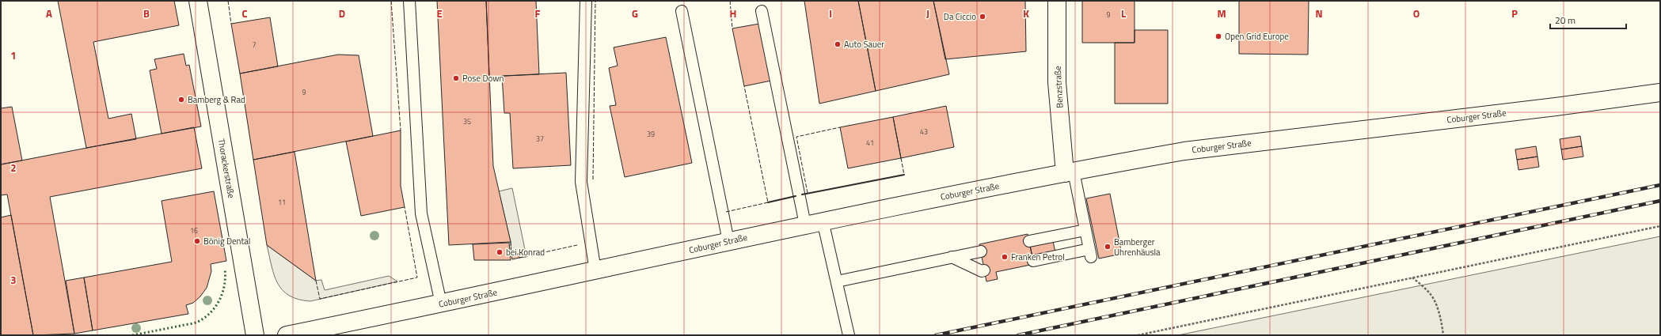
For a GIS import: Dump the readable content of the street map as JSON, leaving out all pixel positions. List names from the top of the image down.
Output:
{
  "streets": {
    "street": ["Benzstraße", "Coburger Straße", "Thorackerstraße"]
  },
  "crossings": [
    ["Benzstraße", "Coburger Straße"]
  ],
  "places": [
    "Da Ciccio",
    "Open Grid Europe",
    "Auto Sauer",
    "Pose Down",
    "Bamberg & Rad",
    "Bönig Dental",
    "Bamberger Uhrenhäusla",
    "bei Konrad",
    "Franken Petrol"
  ],
  "house_numbers": [
    "9",
    "7",
    "9",
    "35",
    "43",
    "39",
    "37",
    "41",
    "11",
    "16"
  ],
  "scale_bar": "20 m",
  "grid": {
    "columns": [
      "A",
      "B",
      "C",
      "D",
      "E",
      "F",
      "G",
      "H",
      "I",
      "J",
      "K",
      "L",
      "M",
      "N",
      "O",
      "P"
    ],
    "rows": ["1", "2", "3"]
  }
}
